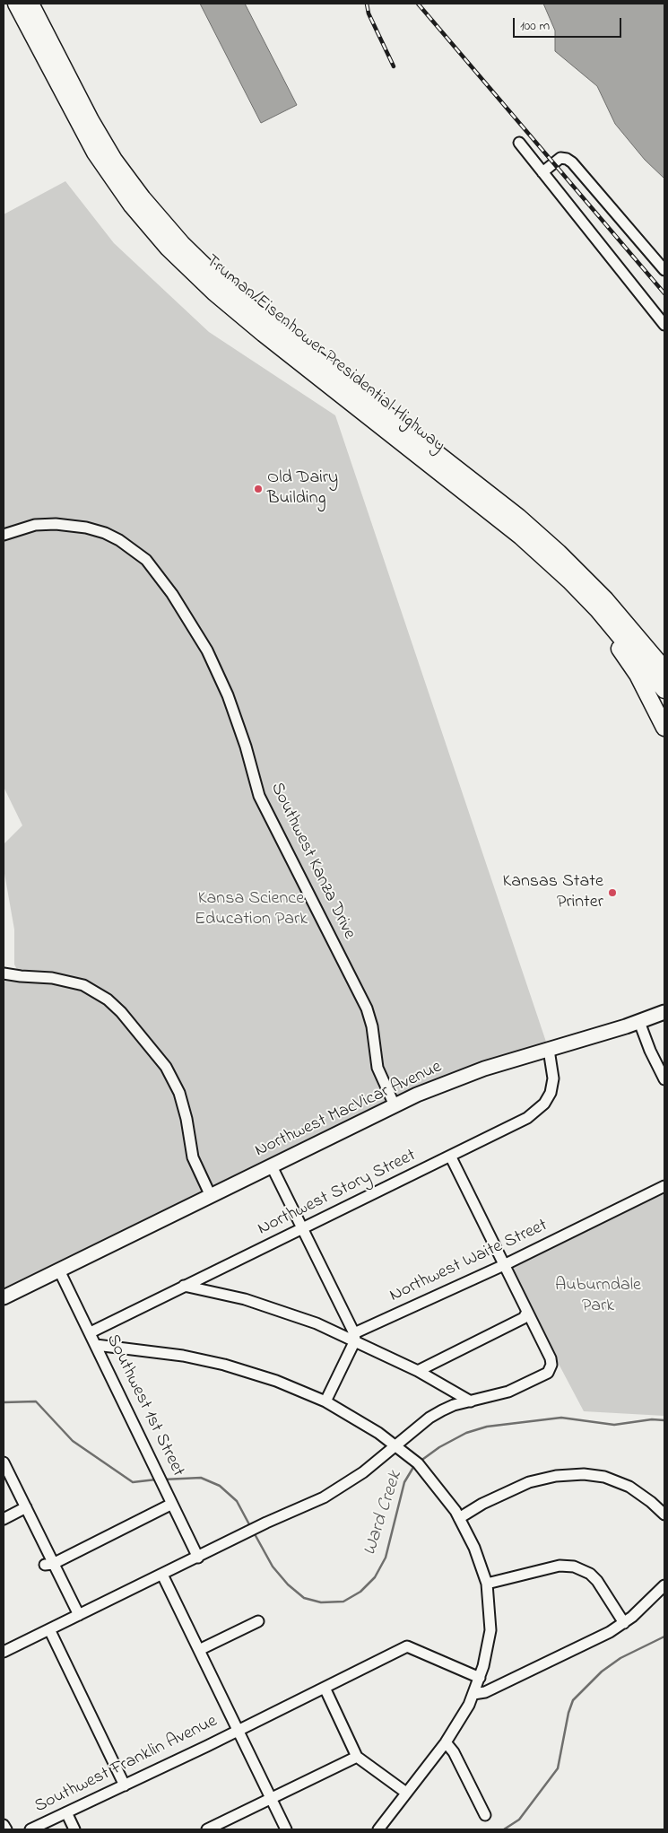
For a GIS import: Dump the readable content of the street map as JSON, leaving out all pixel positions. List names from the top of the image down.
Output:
{
  "streets": {
    "highway": ["Truman/Eisenhower Presidential Highway"],
    "main road": ["Northwest MacVicar Avenue"],
    "street": [
      "Southwest Kanza Drive",
      "Northwest Story Street",
      "Northwest Waite Street",
      "Southwest 1st Street",
      "Southwest Franklin Avenue"
    ]
  },
  "crossings": [
    ["Southwest Kanza Drive", "Northwest MacVicar Avenue"],
    ["Northwest MacVicar Avenue", "Northwest Story Street"],
    ["Northwest MacVicar Avenue", "Southwest 1st Street"],
    ["Northwest Story Street", "Southwest 1st Street"]
  ],
  "water": ["Ward Creek"],
  "parks": ["Kansa Science Education Park", "Auburndale Park"],
  "places": ["Old Dairy Building", "Kansas State Printer"],
  "scale_bar": "100 m"
}
